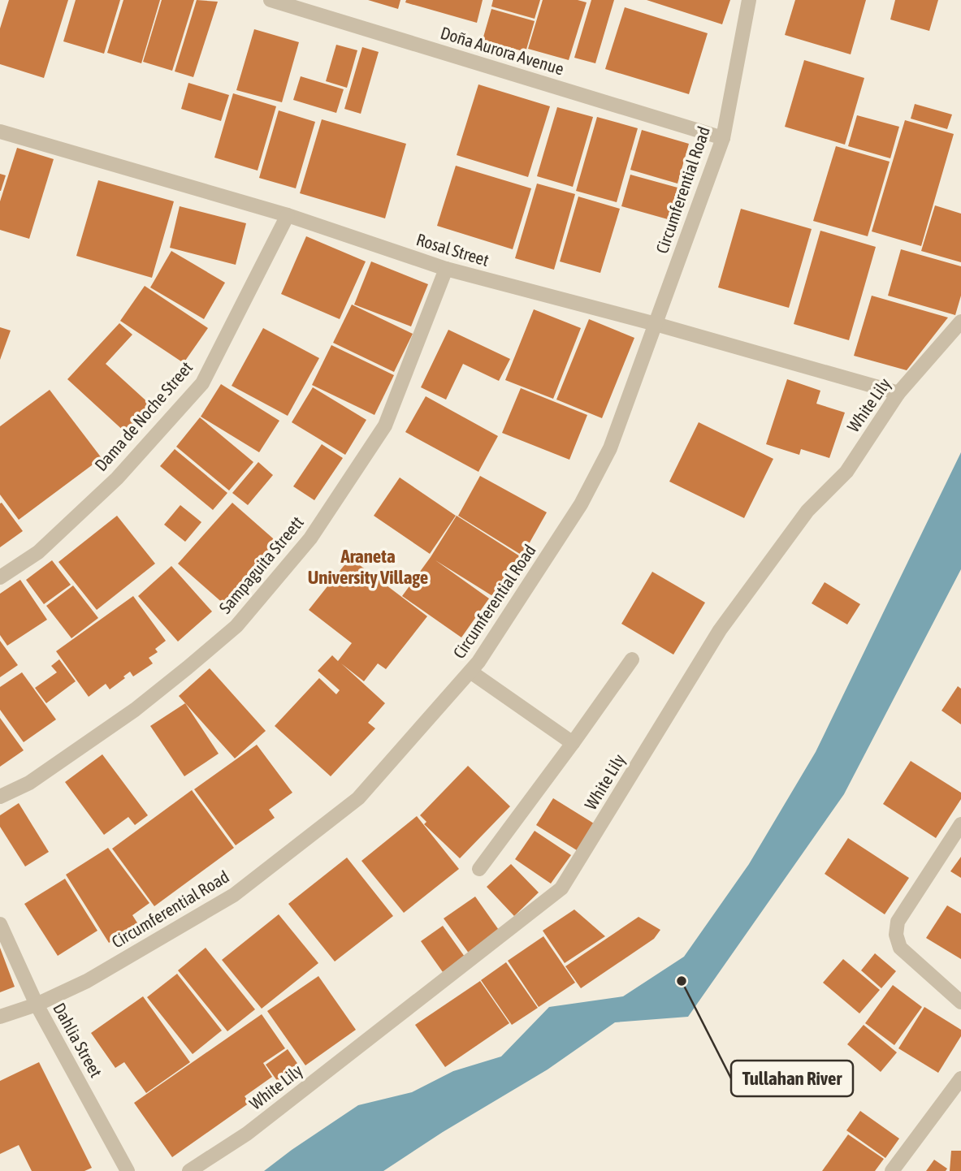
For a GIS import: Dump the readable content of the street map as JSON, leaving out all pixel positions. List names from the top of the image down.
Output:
{
  "streets": {
    "street": [
      "Doña Aurora Avenue",
      "Circumferential Road",
      "Rosal Street",
      "White Lily",
      "Dama de Noche Street",
      "Sampaguita Streett",
      "Dahlia Street"
    ]
  },
  "crossings": [
    ["Doña Aurora Avenue", "Circumferential Road"],
    ["Circumferential Road", "Rosal Street"],
    ["Circumferential Road", "Dahlia Street"],
    ["Rosal Street", "White Lily"],
    ["Rosal Street", "Dama de Noche Street"],
    ["Rosal Street", "Sampaguita Streett"]
  ],
  "districts": ["Araneta University Village"],
  "places": ["Tullahan River"]
}
